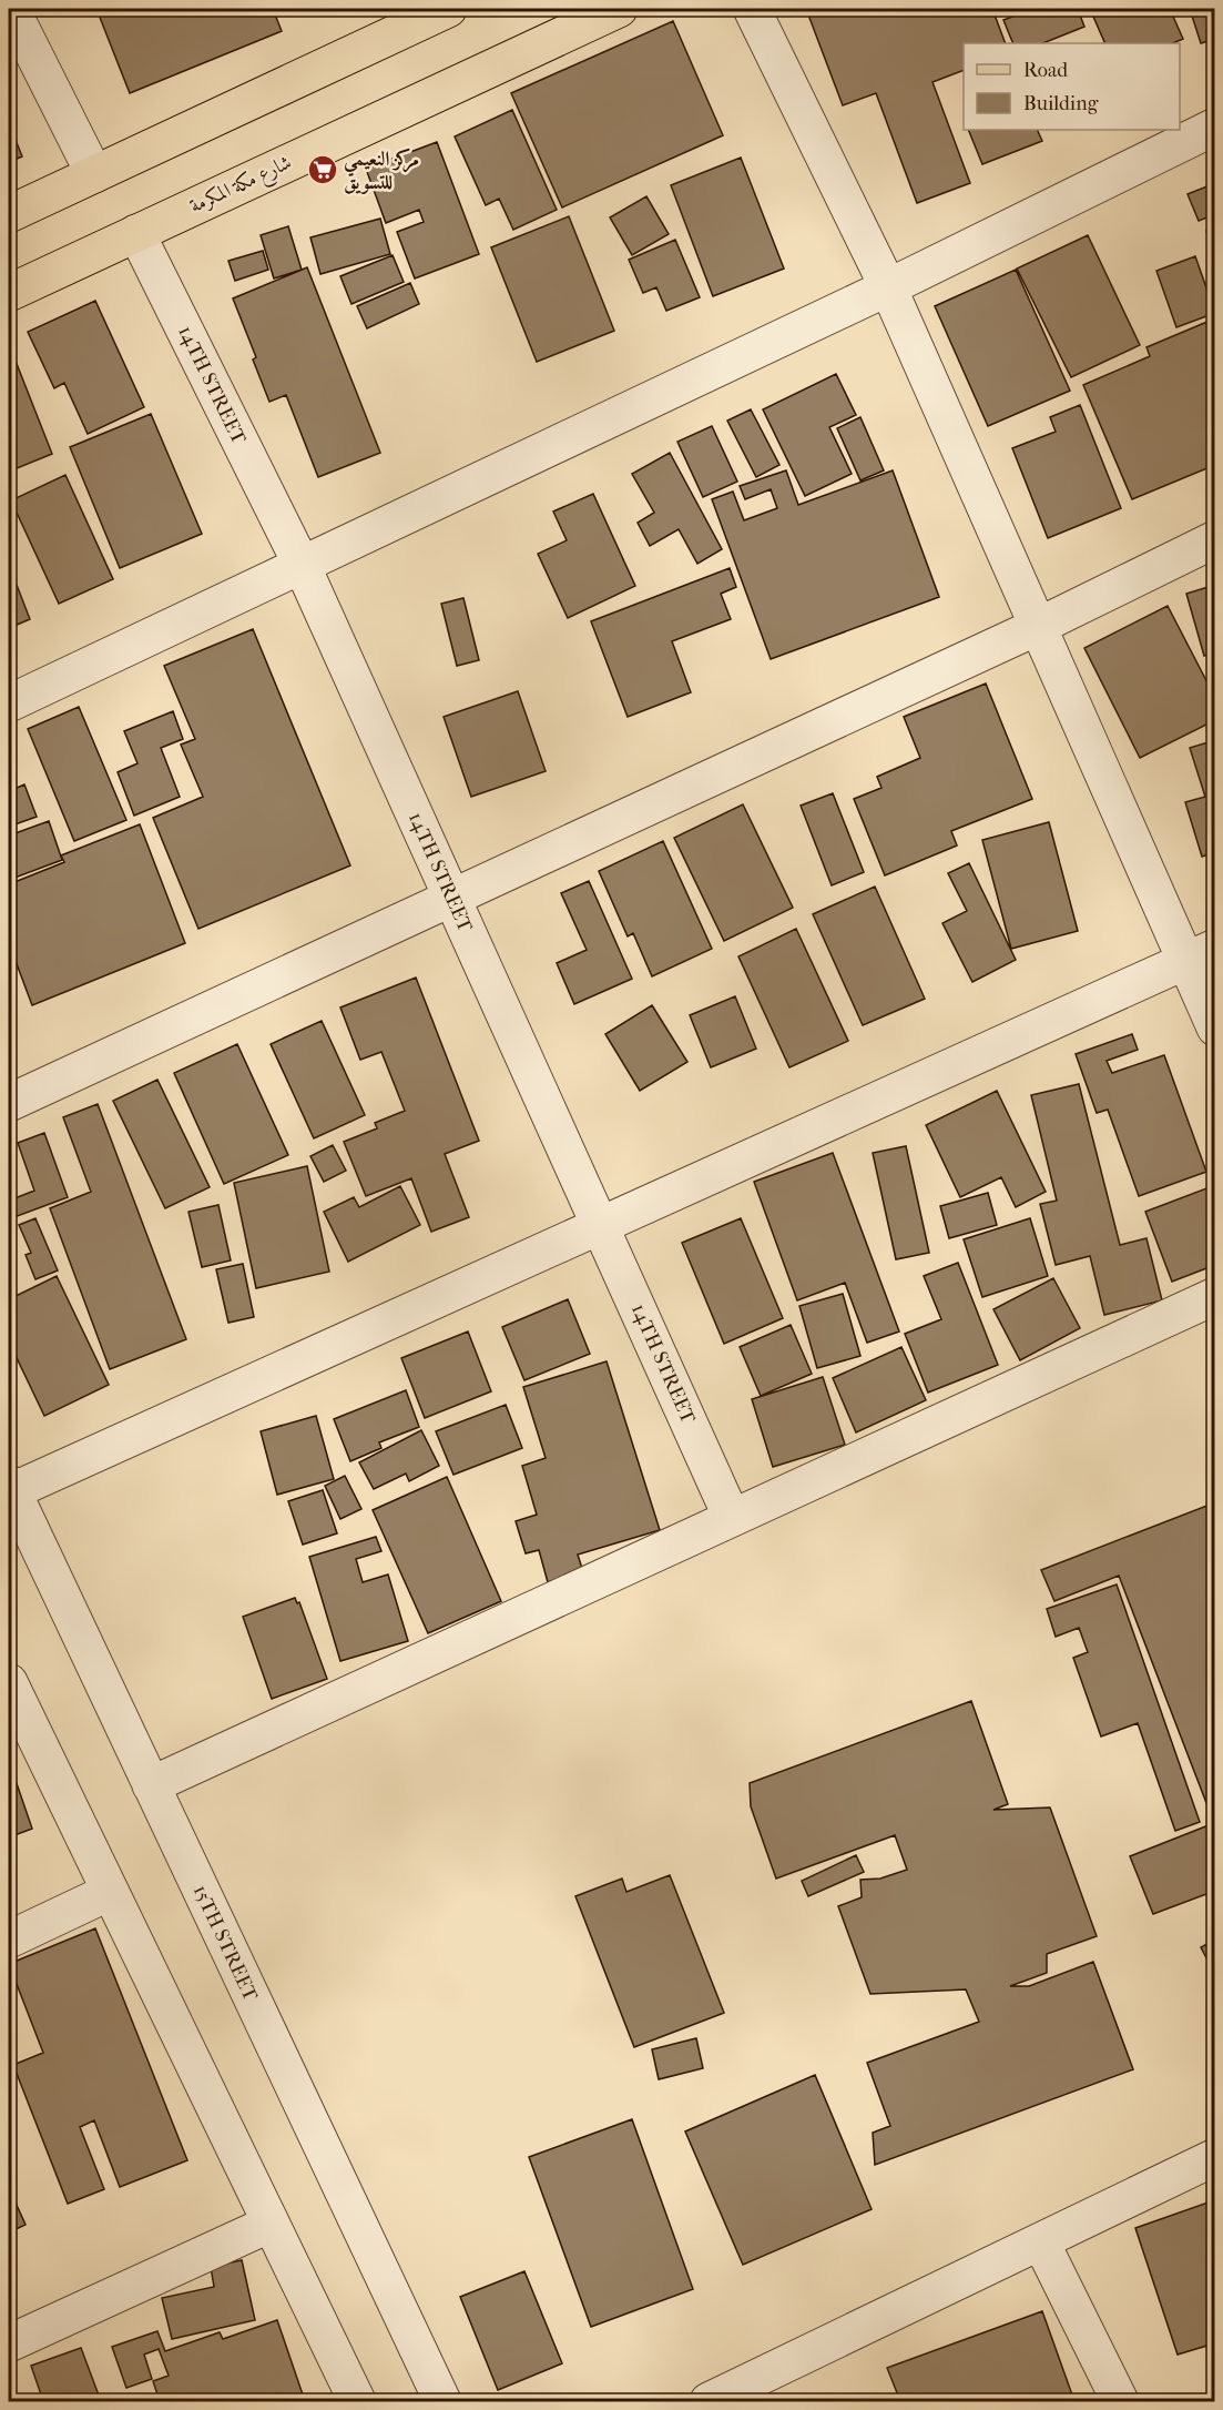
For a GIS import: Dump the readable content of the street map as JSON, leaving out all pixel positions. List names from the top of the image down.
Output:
{
  "streets": {
    "main road": ["شارع مكة المكرمة"],
    "street": ["14TH STREET", "15TH STREET"]
  },
  "crossings": [
    ["شارع مكة المكرمة", "14TH STREET"]
  ],
  "places": {
    "supermarket": ["مركز النعيمي للتسويق"]
  },
  "legend": ["Road", "Building"]
}
